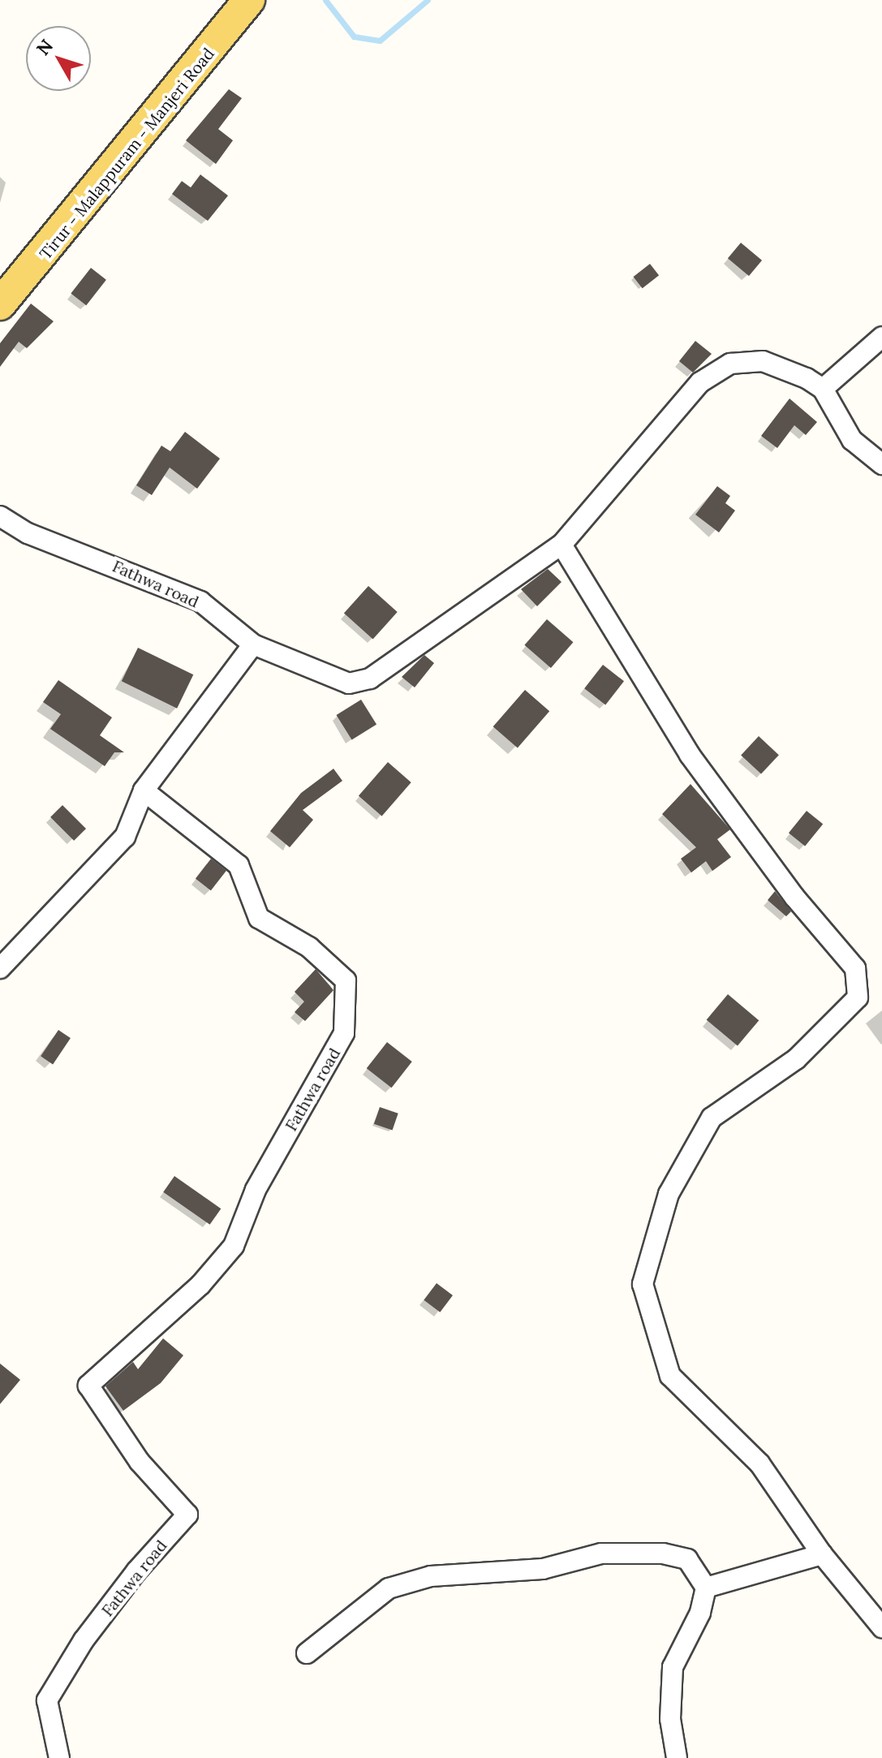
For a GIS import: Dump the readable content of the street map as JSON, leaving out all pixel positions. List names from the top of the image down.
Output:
{
  "streets": {
    "main road": ["Tirur - Malappuram - Manjeri Road"],
    "street": ["Fathwa road"]
  },
  "north": "top left"
}
